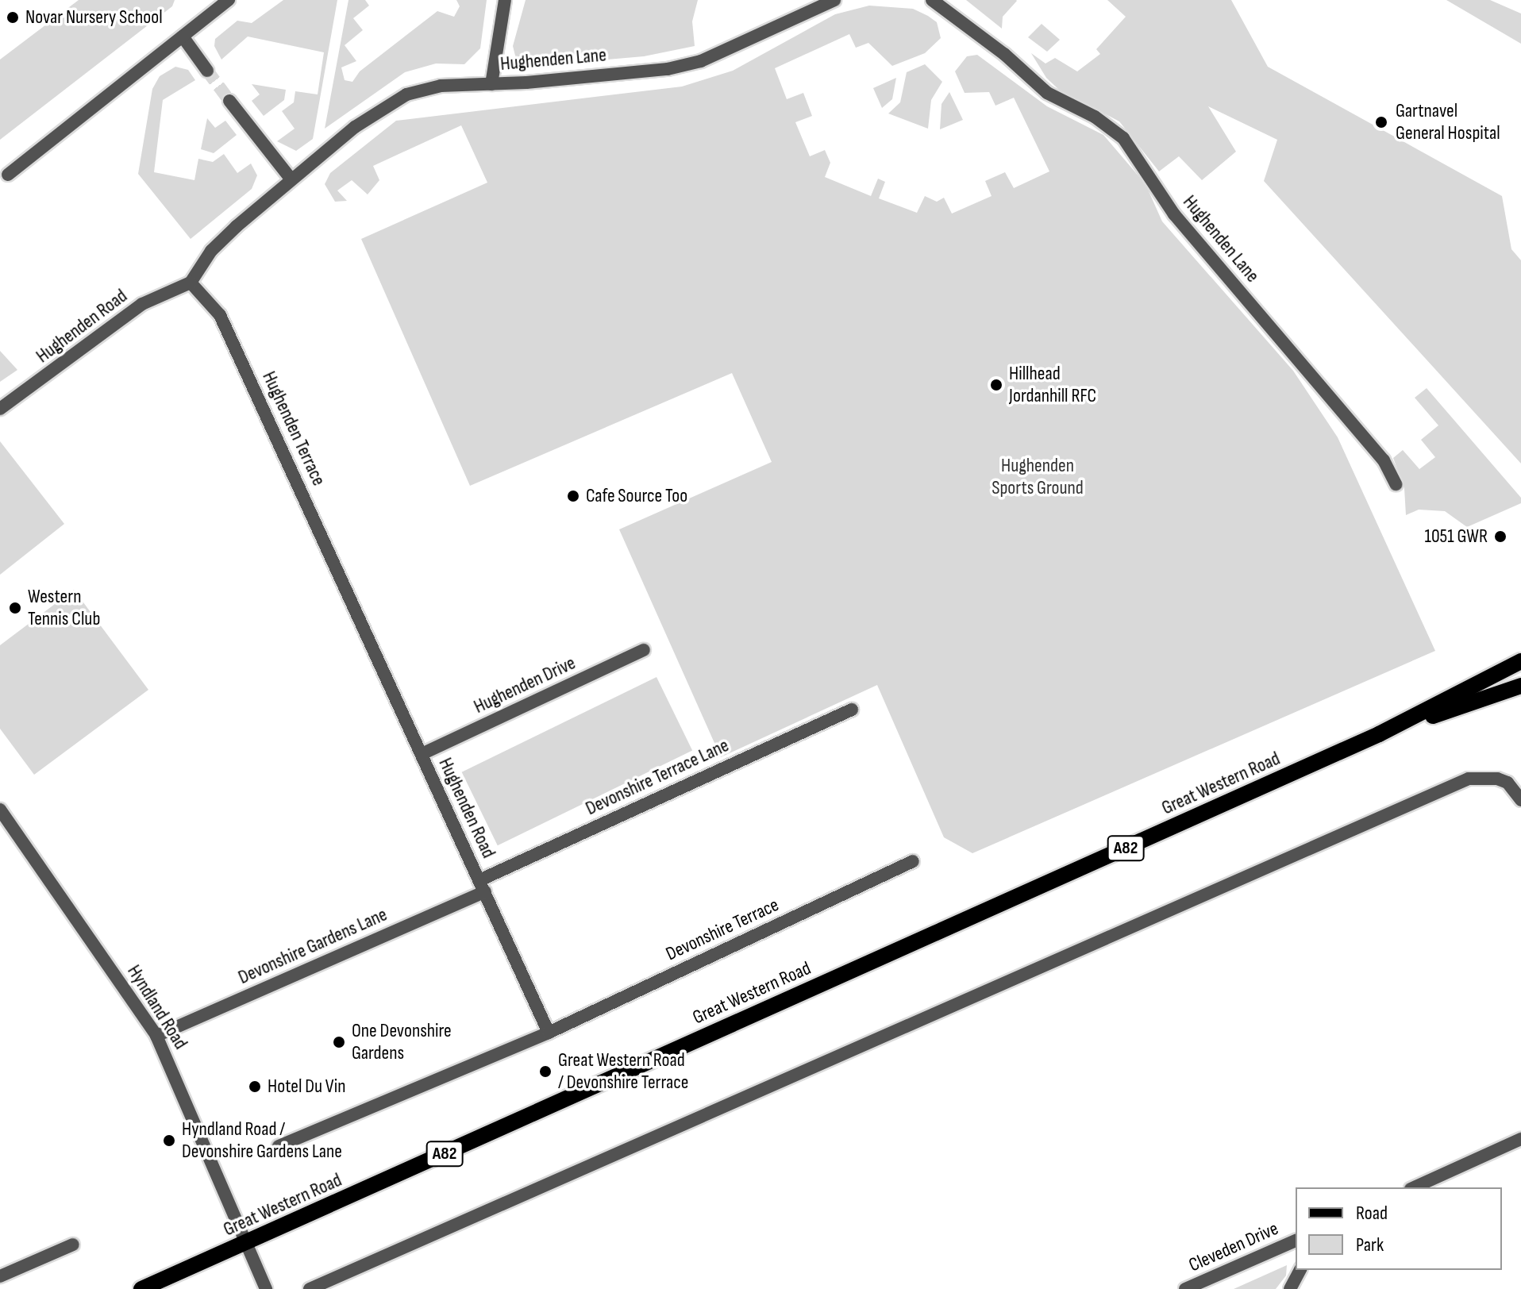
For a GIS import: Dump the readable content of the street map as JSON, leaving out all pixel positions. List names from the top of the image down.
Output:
{
  "streets": {
    "main road": ["Great Western Road", "A82"],
    "street": [
      "Hughenden Lane",
      "Hughenden Road",
      "Hughenden Terrace",
      "Hughenden Drive",
      "Devonshire Terrace Lane",
      "Devonshire Terrace",
      "Devonshire Gardens Lane",
      "Hyndland Road",
      "Cleveden Drive"
    ]
  },
  "crossings": [
    ["Hughenden Lane", "Hughenden Road"],
    ["Hughenden Lane", "Hughenden Terrace"],
    ["Hughenden Road", "Hughenden Terrace"],
    ["Hughenden Road", "Hughenden Drive"],
    ["Hughenden Road", "Devonshire Terrace Lane"],
    ["Hughenden Road", "Devonshire Terrace"],
    ["Hughenden Road", "Devonshire Gardens Lane"],
    ["Devonshire Terrace Lane", "Devonshire Gardens Lane"],
    ["Great Western Road", "Hyndland Road"],
    ["Devonshire Gardens Lane", "Hyndland Road"]
  ],
  "parks": ["Hughenden Sports Ground"],
  "places": [
    "Novar Nursery School",
    "Gartnavel General Hospital",
    "Hillhead Jordanhill RFC",
    "Cafe Source Too",
    "1051 GWR",
    "Western Tennis Club",
    "One Devonshire Gardens",
    "Great Western Road / Devonshire Terrace",
    "Hotel Du Vin",
    "Hyndland Road / Devonshire Gardens Lane"
  ],
  "legend": ["Road", "Park"]
}
